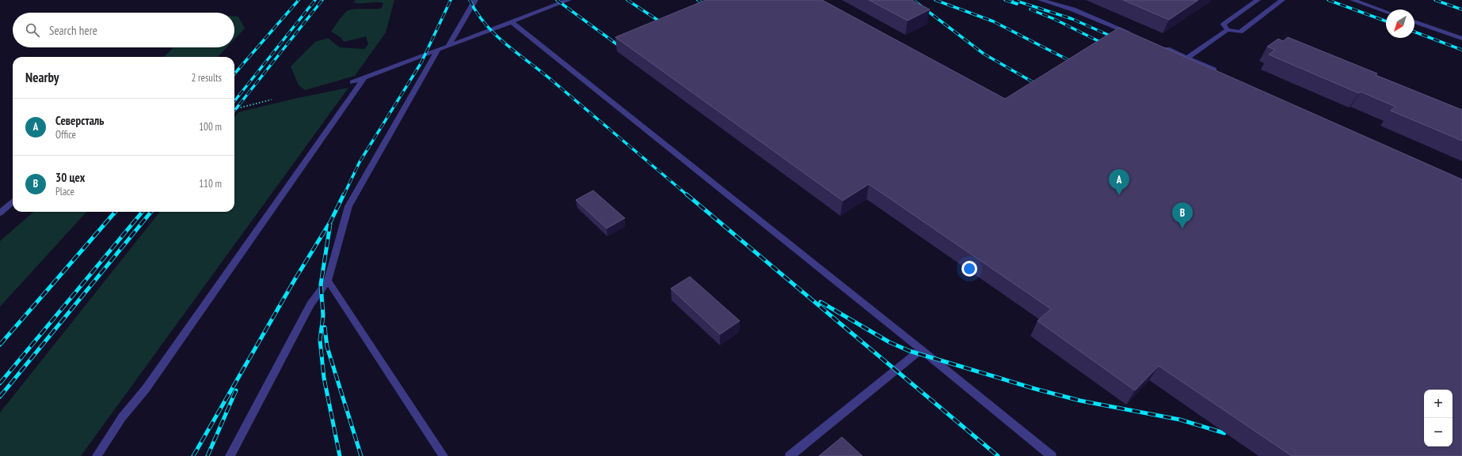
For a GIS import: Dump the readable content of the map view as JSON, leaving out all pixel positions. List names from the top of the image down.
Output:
{
  "north": "bottom left",
  "page": {
    "search": "Search here",
    "heading": ["Nearby", "2 results"],
    "list": [
      {
        "mark": "A",
        "name": "Северсталь",
        "note": "Office",
        "value": "100 m"
      },
      {
        "mark": "B",
        "name": "30 цех",
        "note": "Place",
        "value": "110 m"
      }
    ],
    "pins": ["A", "B"],
    "map_buttons": ["+", "−"]
  }
}
